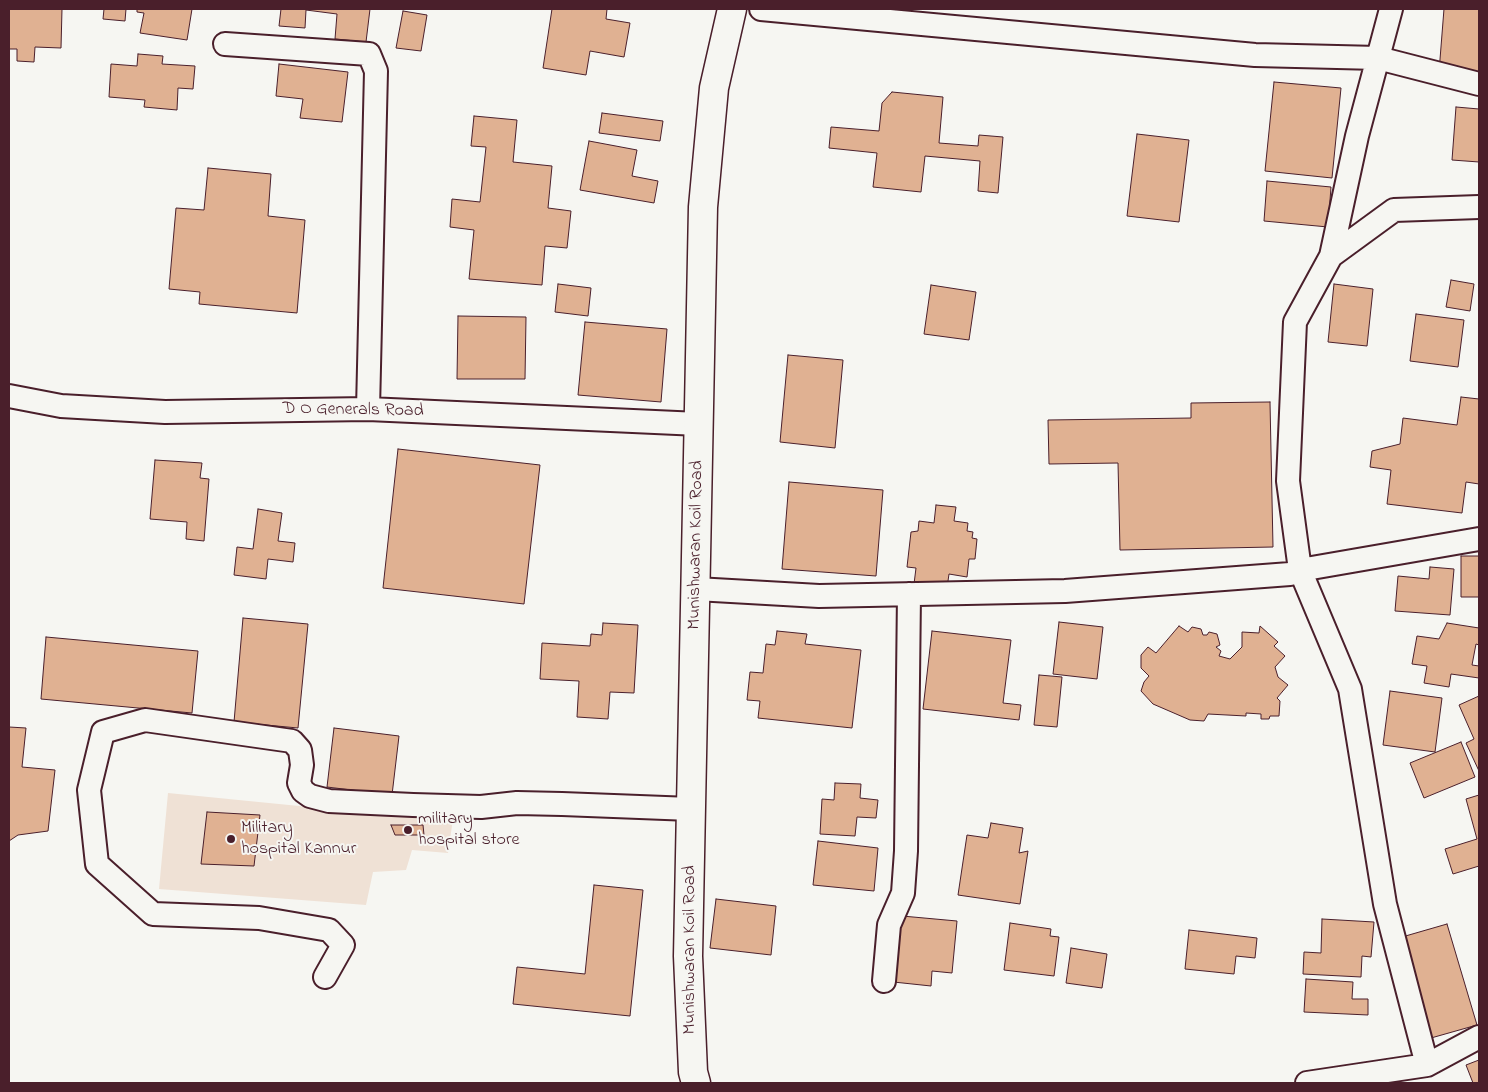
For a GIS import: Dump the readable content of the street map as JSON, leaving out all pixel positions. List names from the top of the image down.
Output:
{
  "streets": {
    "main road": ["Munishwaran Koil Road"],
    "street": ["D O Generals Road"]
  },
  "crossings": [
    ["D O Generals Road", "Munishwaran Koil Road"]
  ],
  "places": ["military hospital store", "Military hospital Kannur"]
}
